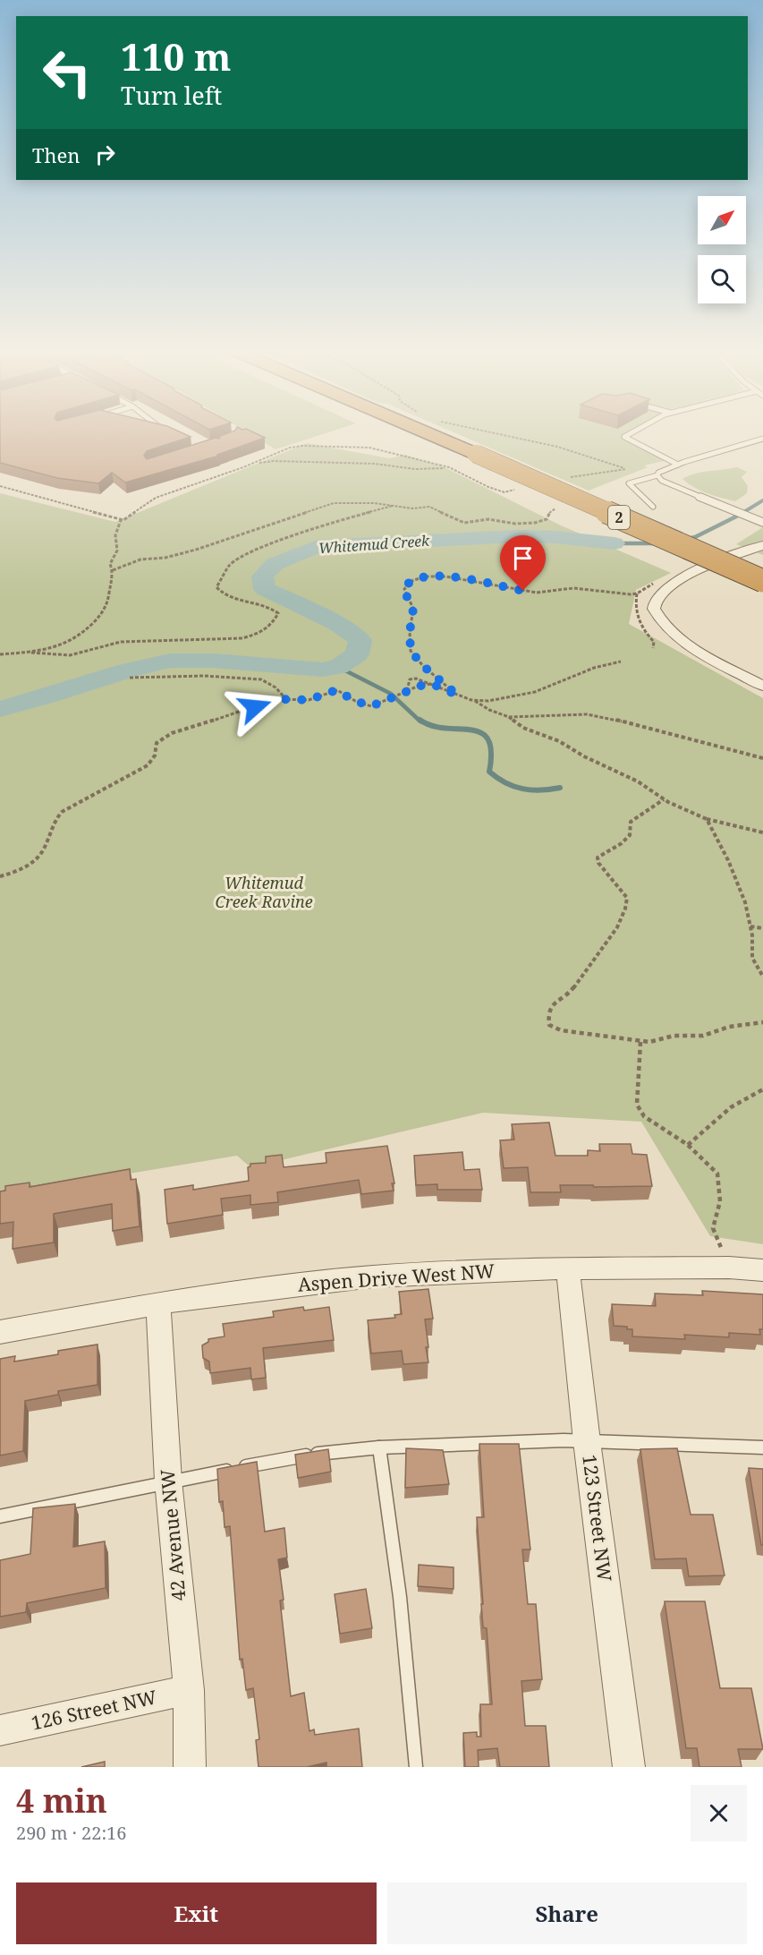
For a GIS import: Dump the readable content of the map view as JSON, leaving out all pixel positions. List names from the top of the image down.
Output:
{
  "streets": {
    "highway": ["2"],
    "street": [
      "Aspen Drive West NW",
      "123 Street NW",
      "42 Avenue NW",
      "126 Street NW"
    ]
  },
  "crossings": [
    ["Aspen Drive West NW", "123 Street NW"],
    ["Aspen Drive West NW", "42 Avenue NW"],
    ["42 Avenue NW", "126 Street NW"]
  ],
  "water": ["Whitemud Creek"],
  "parks": ["Whitemud Creek Ravine"],
  "north": "top right",
  "page": {
    "turn": ["110 m", "Turn left"],
    "then": "Then",
    "heading": ["4 min", "290 m · 22:16"],
    "buttons": ["Exit", "Share"]
  }
}
